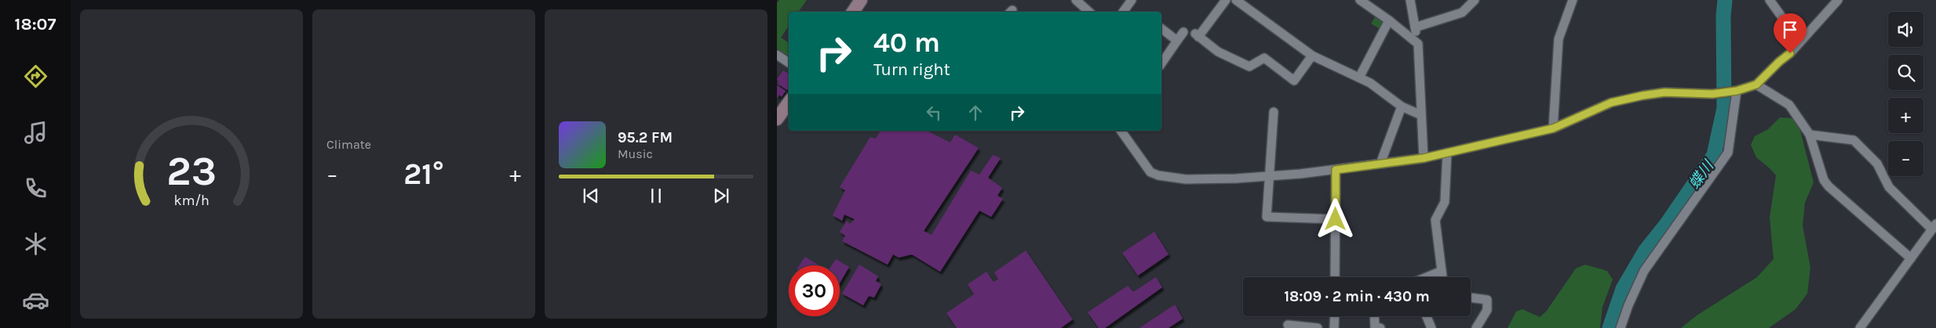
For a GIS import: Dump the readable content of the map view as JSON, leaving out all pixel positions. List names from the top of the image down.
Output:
{
  "water": ["蝶川"],
  "page": {
    "tabs": "18:07",
    "tile": "Climate",
    "map_buttons": ["+", "−"],
    "turn": ["40 m", "Turn right"],
    "song": ["95.2 FM", "Music"],
    "heat": ["−", "21°", "+"],
    "limit": "30",
    "trip": "18:09 · 2 min · 430 m",
    "gauge": ["23", "km/h"]
  }
}
